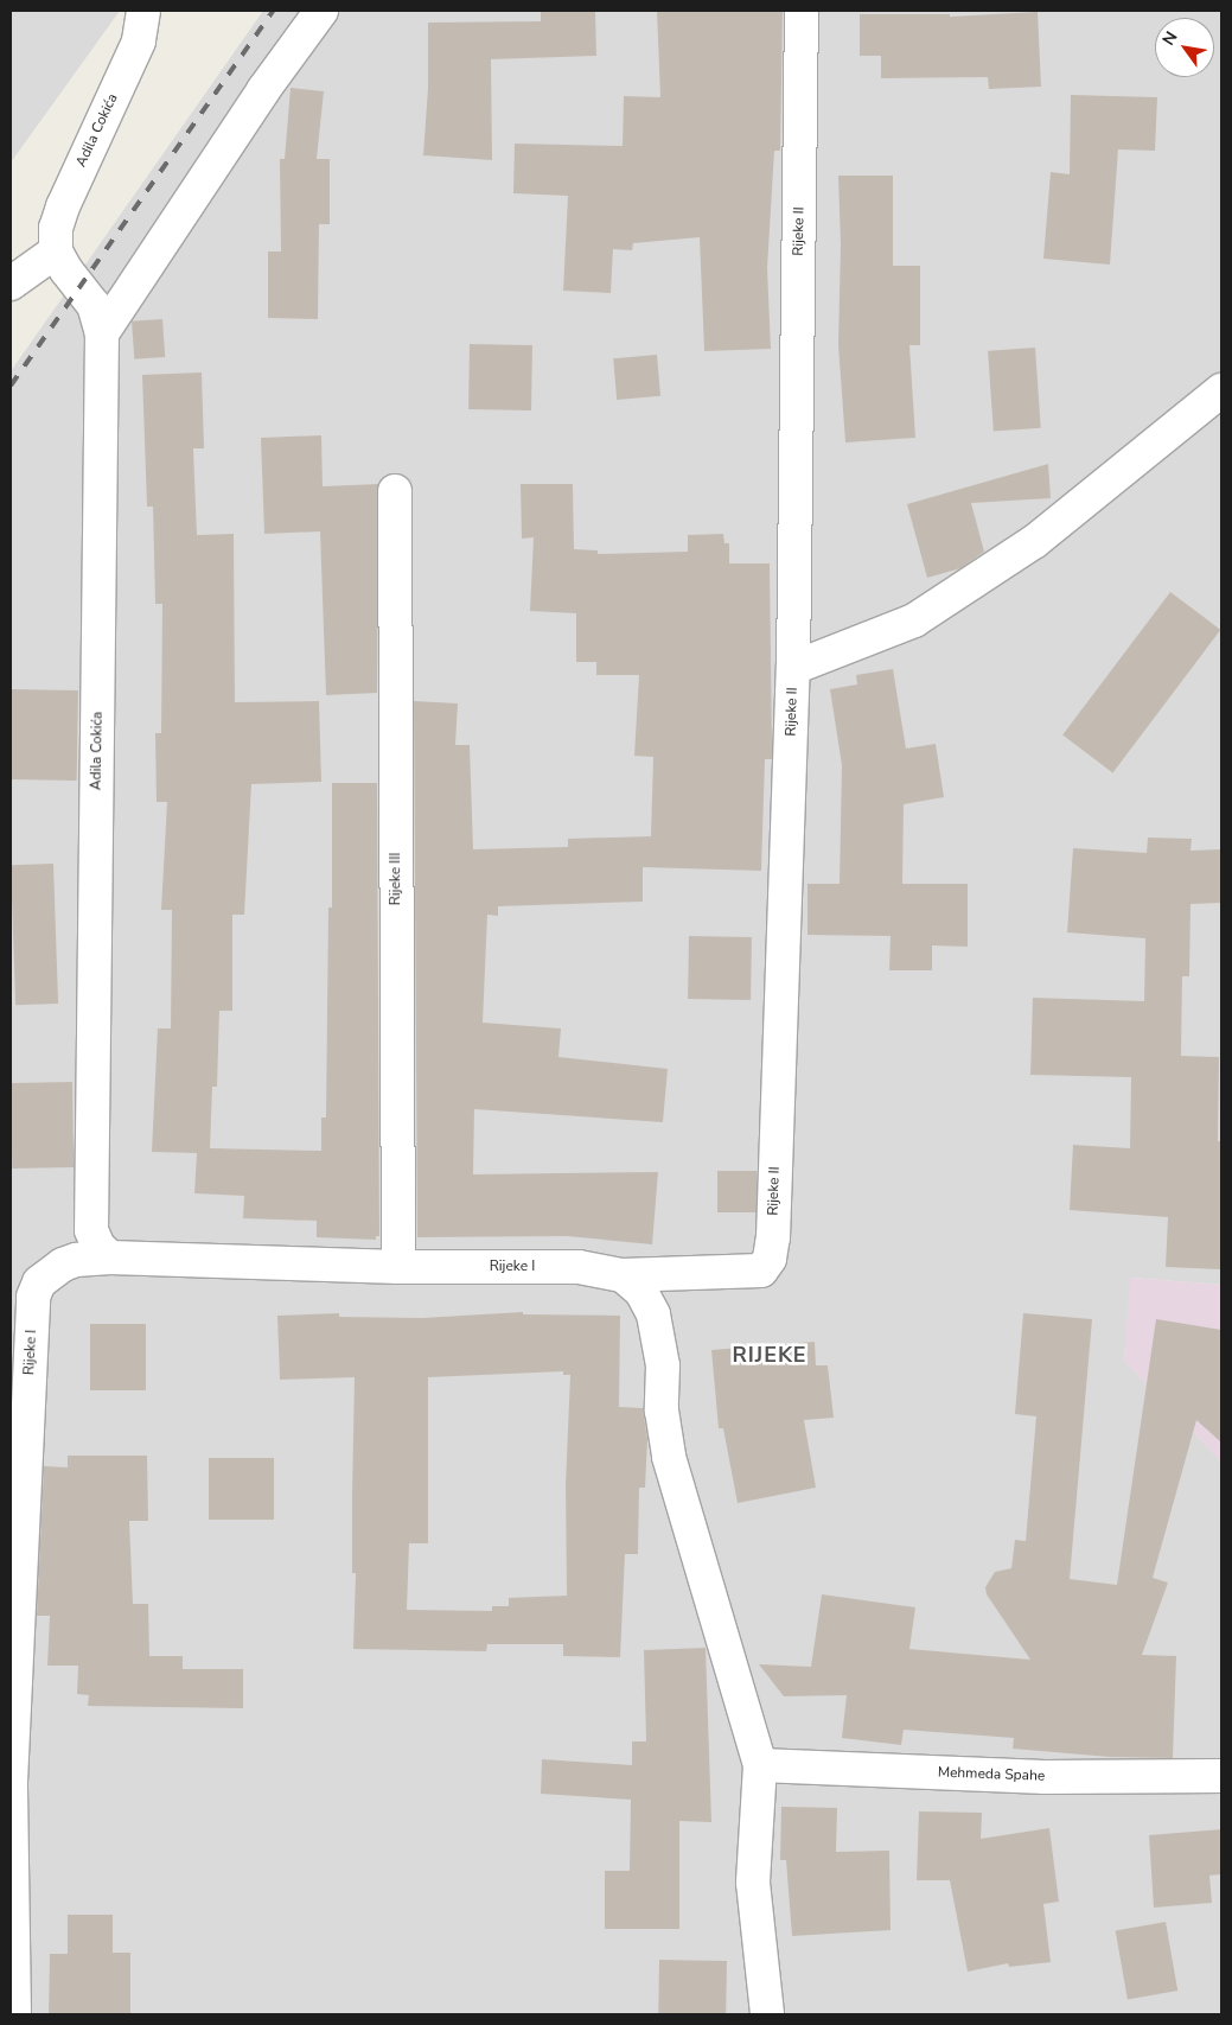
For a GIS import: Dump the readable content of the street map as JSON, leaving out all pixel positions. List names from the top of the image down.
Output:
{
  "streets": {
    "street": [
      "Adila Cokića",
      "Rijeke II",
      "Rijeke III",
      "Rijeke I",
      "Mehmeda Spahe"
    ]
  },
  "crossings": [
    ["Adila Cokića", "Rijeke I"],
    ["Rijeke II", "Rijeke I"],
    ["Rijeke III", "Rijeke I"]
  ],
  "districts": ["RIJEKE"],
  "north": "top left"
}
